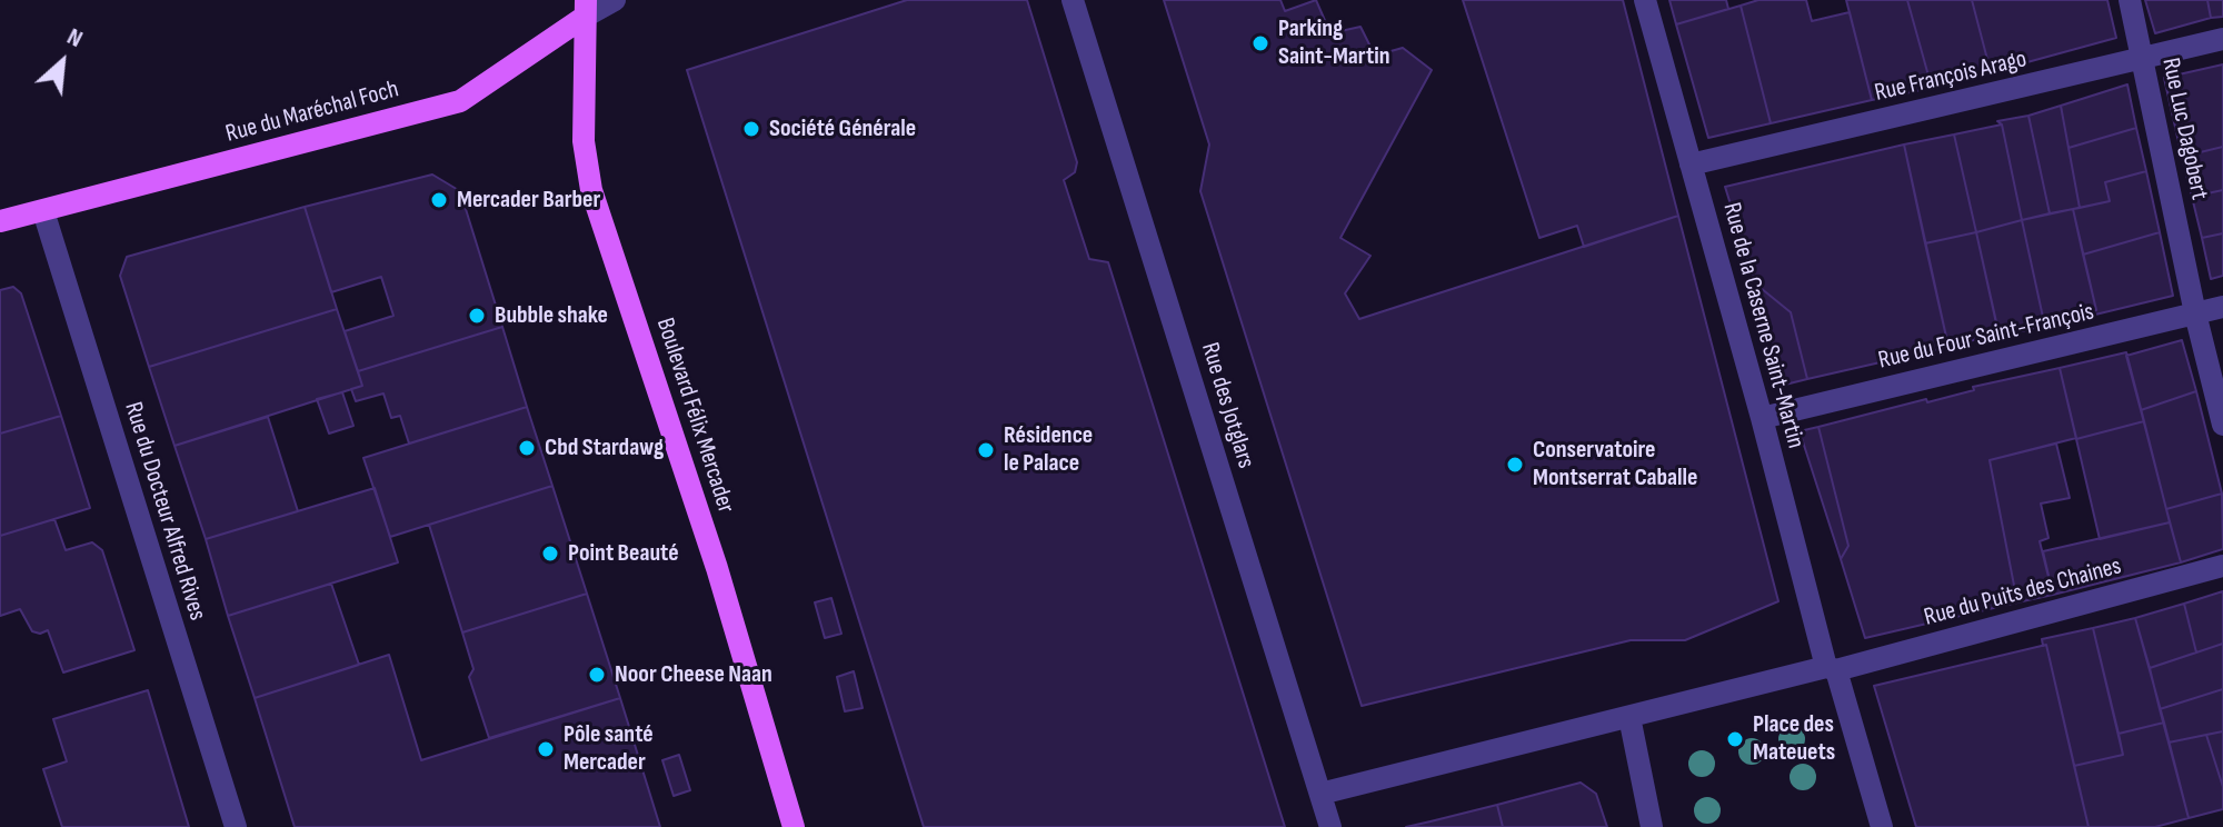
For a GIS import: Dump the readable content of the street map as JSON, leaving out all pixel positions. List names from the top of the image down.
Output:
{
  "streets": {
    "main road": ["Rue du Maréchal Foch", "Boulevard Félix Mercader"],
    "street": [
      "Rue François Arago",
      "Rue Luc Dagobert",
      "Rue de la Caserne Saint-Martin",
      "Rue du Four Saint-François",
      "Rue des Jotglars",
      "Rue du Docteur Alfred Rives",
      "Rue du Puits des Chaines"
    ]
  },
  "crossings": [
    ["Rue François Arago", "Rue Luc Dagobert"],
    ["Rue François Arago", "Rue de la Caserne Saint-Martin"],
    ["Rue du Maréchal Foch", "Boulevard Félix Mercader"],
    ["Rue du Maréchal Foch", "Rue du Docteur Alfred Rives"],
    ["Rue Luc Dagobert", "Rue du Four Saint-François"],
    ["Rue de la Caserne Saint-Martin", "Rue du Four Saint-François"],
    ["Rue de la Caserne Saint-Martin", "Rue du Puits des Chaines"]
  ],
  "places": [
    "Parking Saint-Martin",
    "Société Générale",
    "Mercader Barber",
    "Bubble shake",
    "Cbd Stardawg",
    "Résidence le Palace",
    "Conservatoire Montserrat Caballe",
    "Point Beauté",
    "Noor Cheese Naan",
    "Place des Mateuets",
    "Pôle santé Mercader"
  ],
  "north": "top right"
}
